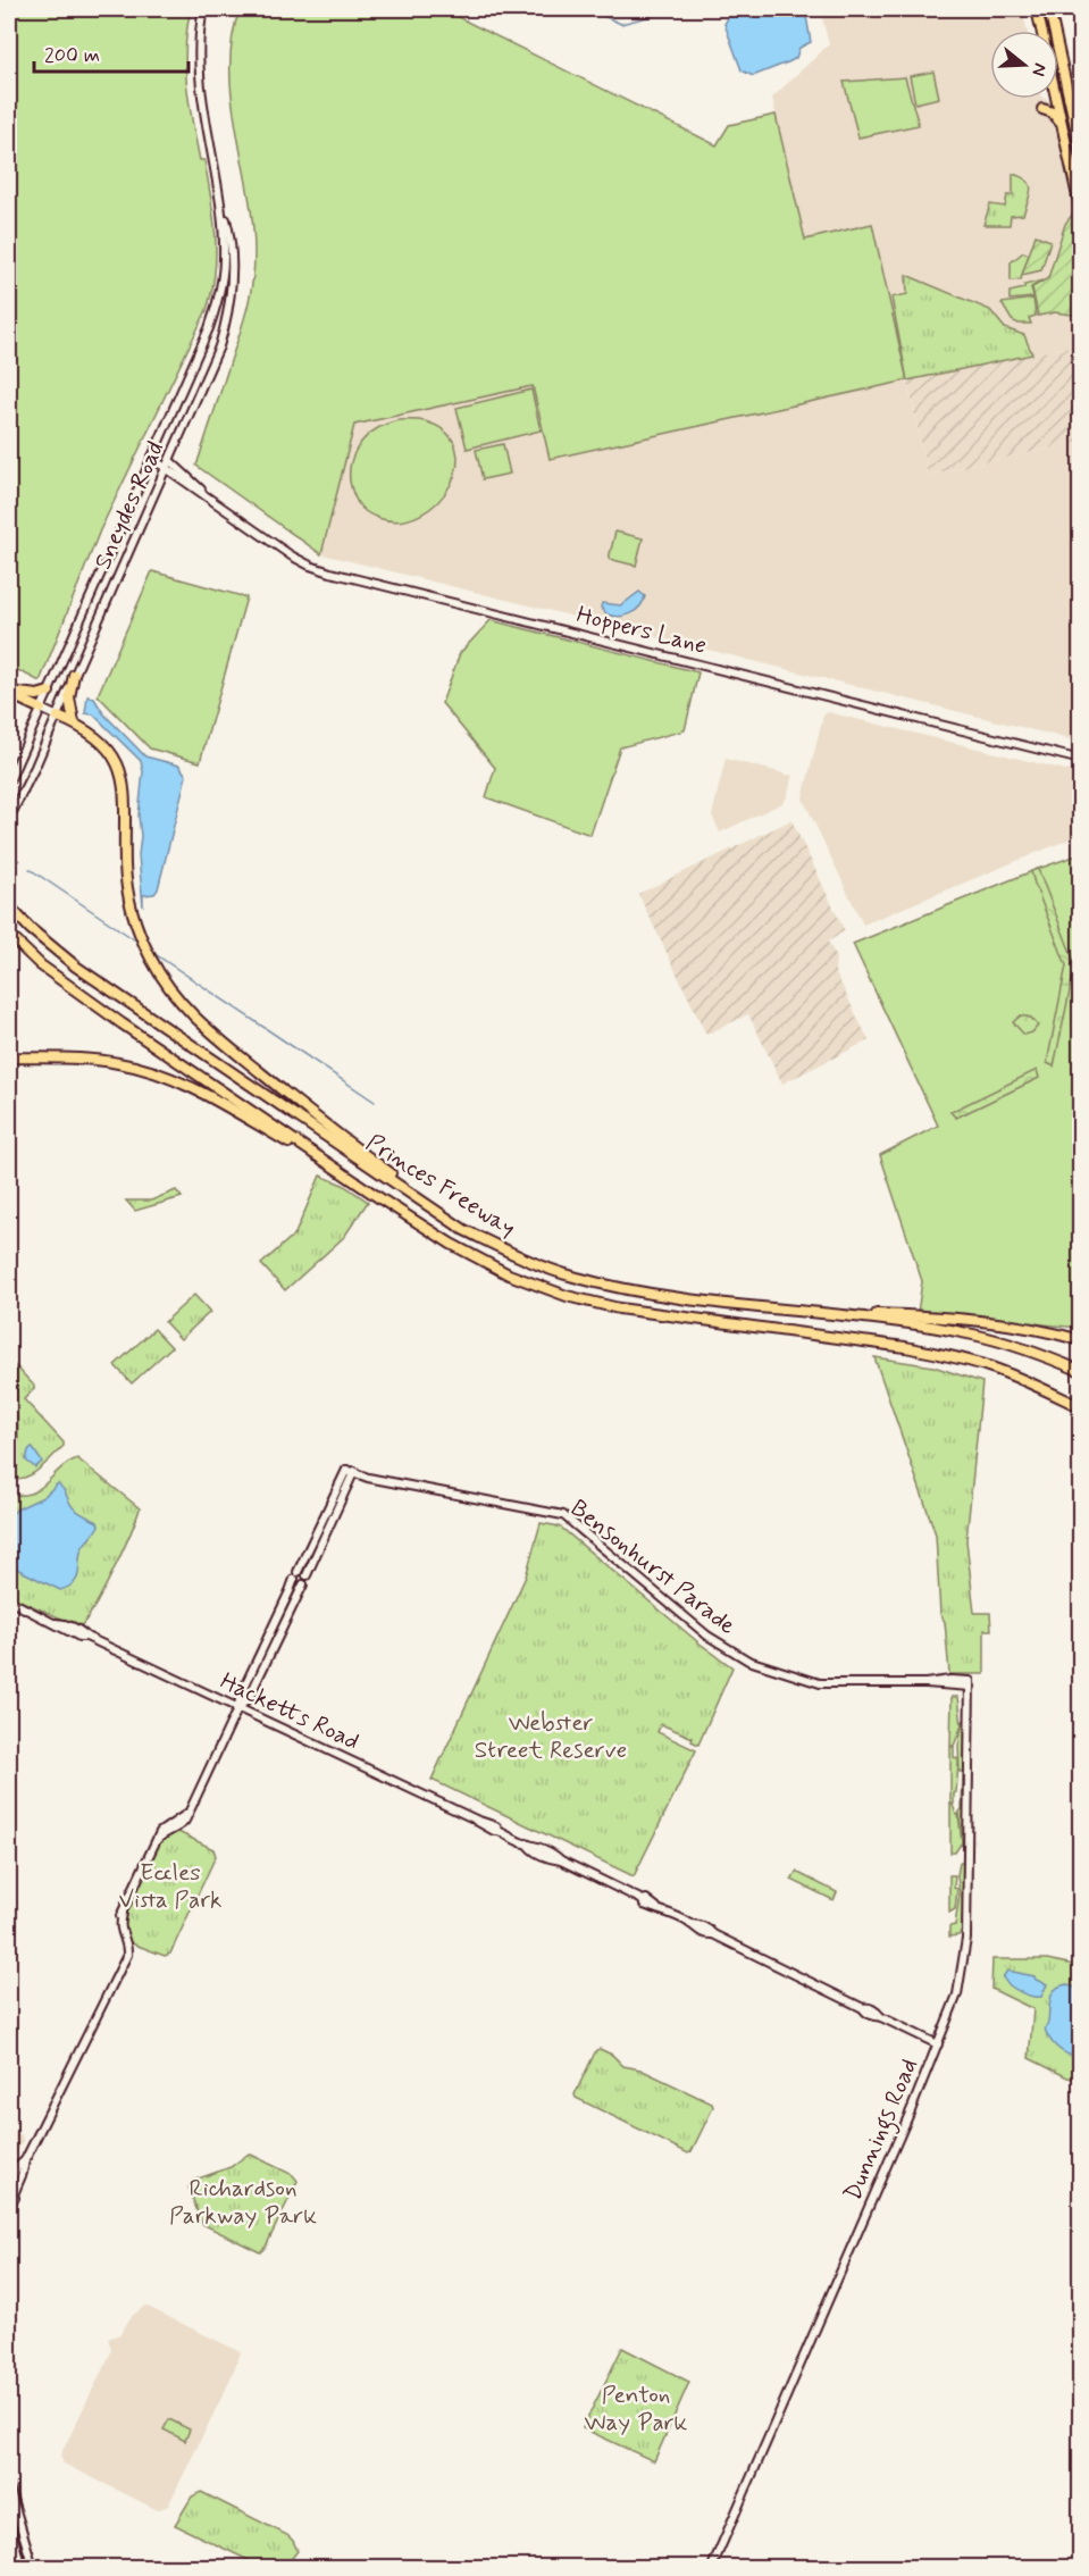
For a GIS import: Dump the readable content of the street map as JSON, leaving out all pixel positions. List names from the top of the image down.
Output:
{
  "streets": {
    "highway": ["Princes Freeway"],
    "street": [
      "Sneydes Road",
      "Hoppers Lane",
      "Bensonhurst Parade",
      "Hacketts Road",
      "Dunnings Road"
    ]
  },
  "crossings": [
    ["Sneydes Road", "Hoppers Lane"],
    ["Bensonhurst Parade", "Dunnings Road"],
    ["Hacketts Road", "Dunnings Road"]
  ],
  "parks": [
    "Webster Street Reserve",
    "Eccles Vista Park",
    "Richardson Parkway Park",
    "Penton Way Park"
  ],
  "scale_bar": "200 m",
  "north": "right"
}
